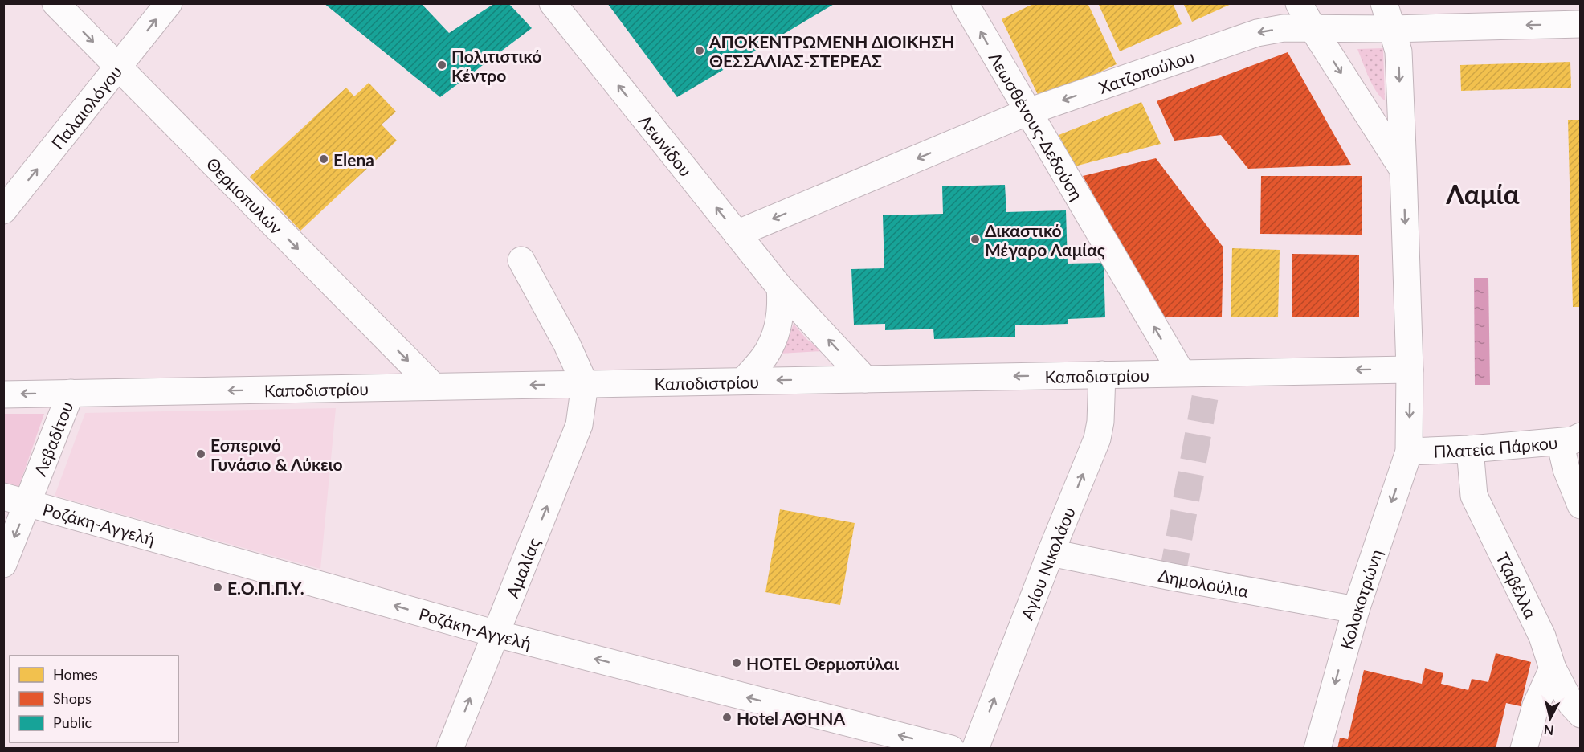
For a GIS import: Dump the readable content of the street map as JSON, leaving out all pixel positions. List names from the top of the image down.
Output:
{
  "streets": {
    "street": [
      "Χατζοπούλου",
      "Παλαιολόγου",
      "Λεωσθένους-Δεδούση",
      "Λεωνίδου",
      "Θερμοπυλών",
      "Καποδιστρίου",
      "Λεβαδίτου",
      "Πλατεία Πάρκου",
      "Ροζάκη-Αγγελή",
      "Αγίου Νικολάου",
      "Αμαλίας",
      "Δημολούλια",
      "Τζαβέλλα",
      "Κολοκοτρώνη"
    ]
  },
  "crossings": [
    ["Χατζοπούλου", "Λεωσθένους-Δεδούση"],
    ["Χατζοπούλου", "Λεωνίδου"],
    ["Χατζοπούλου", "Κολοκοτρώνη"],
    ["Παλαιολόγου", "Θερμοπυλών"],
    ["Λεωσθένους-Δεδούση", "Καποδιστρίου"],
    ["Λεωνίδου", "Καποδιστρίου"],
    ["Θερμοπυλών", "Καποδιστρίου"],
    ["Καποδιστρίου", "Λεβαδίτου"],
    ["Καποδιστρίου", "Αγίου Νικολάου"],
    ["Καποδιστρίου", "Αμαλίας"],
    ["Καποδιστρίου", "Κολοκοτρώνη"],
    ["Λεβαδίτου", "Ροζάκη-Αγγελή"],
    ["Πλατεία Πάρκου", "Τζαβέλλα"],
    ["Πλατεία Πάρκου", "Κολοκοτρώνη"],
    ["Ροζάκη-Αγγελή", "Αμαλίας"],
    ["Αγίου Νικολάου", "Δημολούλια"],
    ["Δημολούλια", "Κολοκοτρώνη"]
  ],
  "one_way": [
    "Χατζοπούλου",
    "Παλαιολόγου",
    "Λεωσθένους-Δεδούση",
    "Λεωνίδου",
    "Θερμοπυλών",
    "Καποδιστρίου",
    "Λεβαδίτου",
    "Ροζάκη-Αγγελή",
    "Αγίου Νικολάου",
    "Αμαλίας",
    "Κολοκοτρώνη"
  ],
  "districts": ["Λαμία"],
  "places": [
    "ΑΠΟΚΕΝΤΡΩΜΕΝΗ ΔΙΟΙΚΗΣΗ ΘΕΣΣΑΛΙΑΣ-ΣΤΕΡΕΑΣ",
    "Πολιτιστικό Κέντρο",
    "Elena",
    "Δικαστικό Μέγαρο Λαμίας",
    "Εσπερινό Γυνάσιο & Λύκειο",
    "Ε.Ο.Π.Π.Υ.",
    "HOTEL Θερμοπύλαι",
    "Hotel ΑΘΗΝΑ"
  ],
  "legend": ["Homes", "Shops", "Public"],
  "north": "bottom"
}
